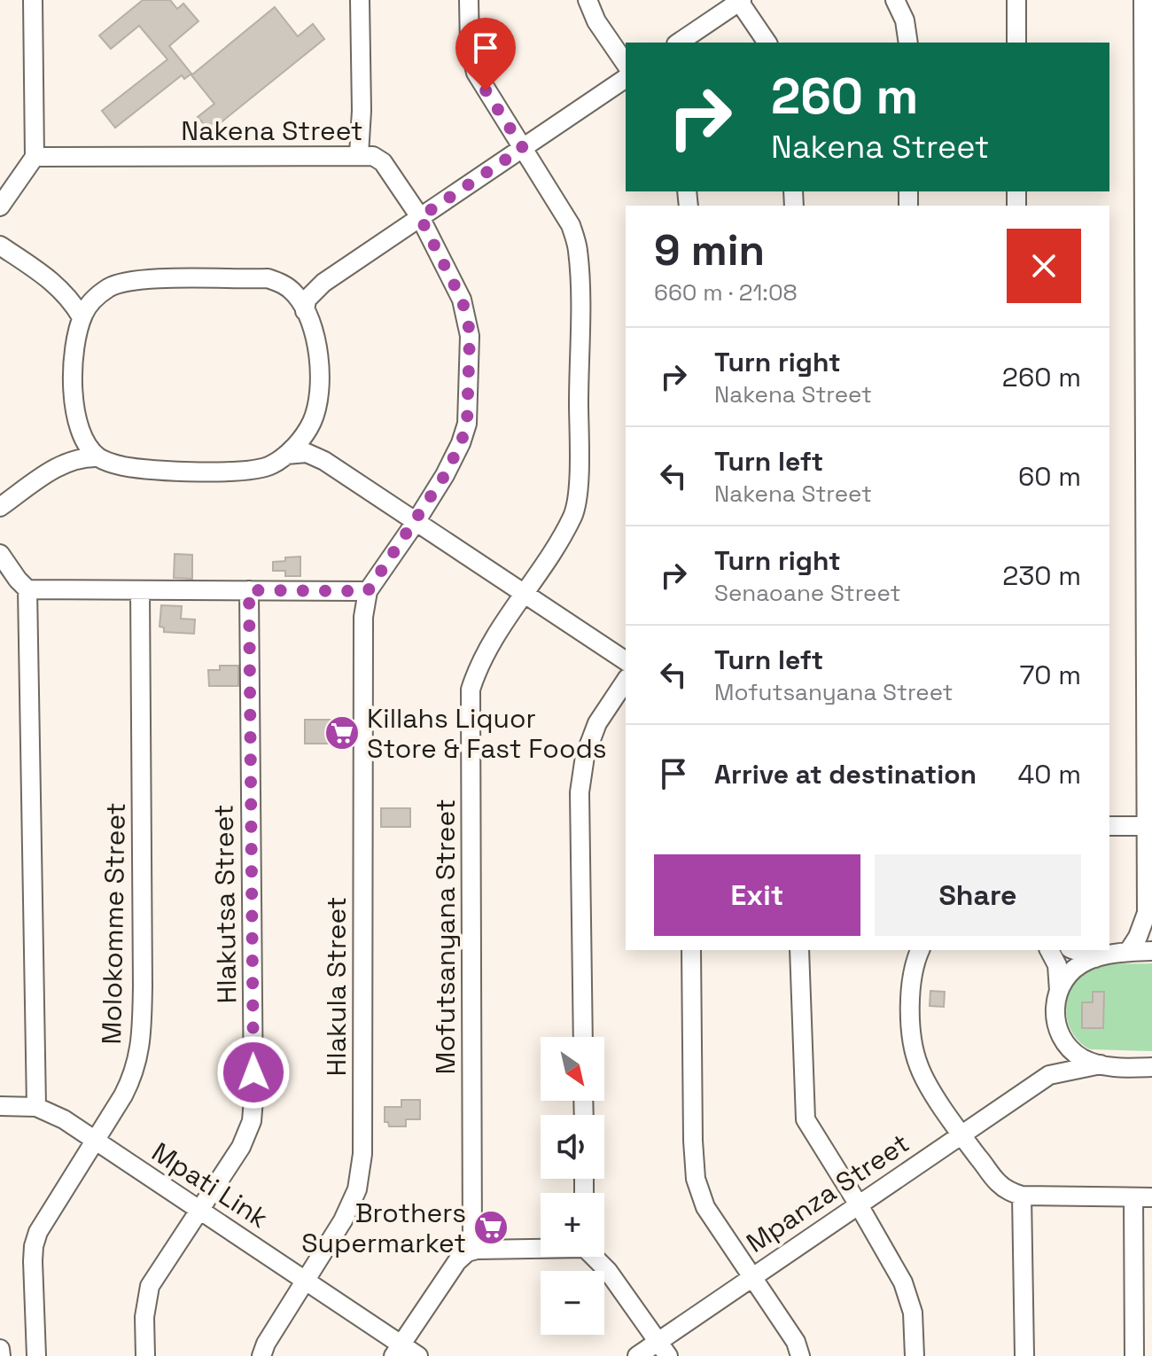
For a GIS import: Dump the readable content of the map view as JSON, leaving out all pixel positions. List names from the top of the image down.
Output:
{
  "streets": {
    "street": [
      "Nakena Street",
      "Hlakutsa Street",
      "Molokomme Street",
      "Mofutsanyana Street",
      "Hlakula Street",
      "Mpati Link",
      "Mpanza Street"
    ]
  },
  "crossings": [
    ["Nakena Street", "Hlakula Street"],
    ["Hlakutsa Street", "Mpati Link"],
    ["Molokomme Street", "Mpati Link"],
    ["Hlakula Street", "Mpati Link"]
  ],
  "places": {
    "supermarket": ["Killahs Liquor Store & Fast Foods", "Brothers Supermarket"]
  },
  "north": "bottom right",
  "page": {
    "turn": ["260 m", "Nakena Street"],
    "heading": ["9 min", "660 m · 21:08"],
    "list": [
      {
        "name": "Turn right",
        "note": "Nakena Street",
        "value": "260 m"
      },
      {
        "name": "Turn left",
        "note": "Nakena Street",
        "value": "60 m"
      },
      {
        "name": "Turn right",
        "note": "Senaoane Street",
        "value": "230 m"
      },
      {
        "name": "Turn left",
        "note": "Mofutsanyana Street",
        "value": "70 m"
      },
      {
        "name": "Arrive at destination",
        "value": "40 m"
      }
    ],
    "buttons": ["Exit", "Share"],
    "map_buttons": ["+", "−"]
  }
}
